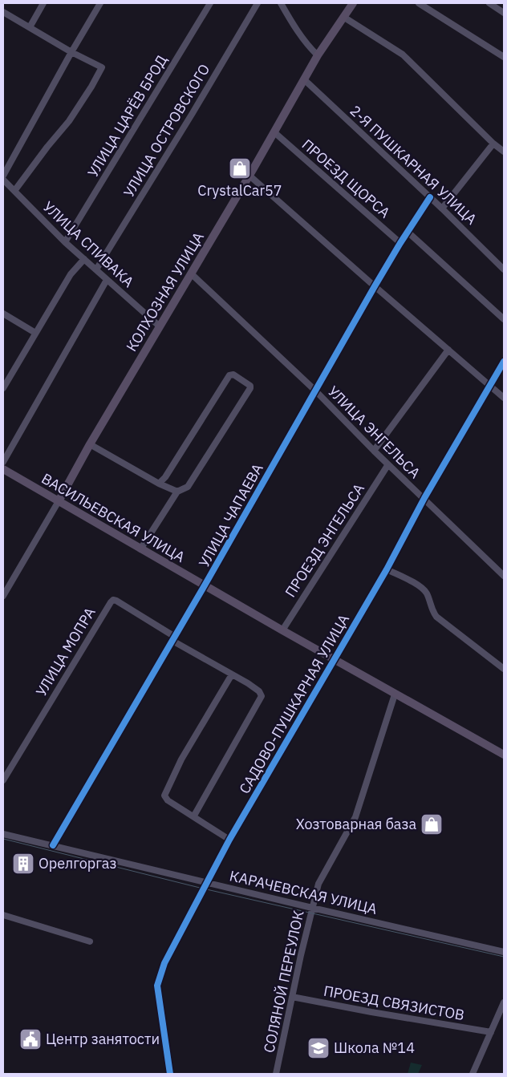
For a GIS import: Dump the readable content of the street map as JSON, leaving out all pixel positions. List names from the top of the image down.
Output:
{
  "streets": {
    "main road": ["КОЛХОЗНАЯ УЛИЦА", "ВАСИЛЬЕВСКАЯ УЛИЦА"],
    "street": [
      "УЛИЦА ЦАРЁВ БРОД",
      "УЛИЦА ОСТРОВСКОГО",
      "2-Я ПУШКАРНАЯ УЛИЦА",
      "ПРОЕЗД ЩОРСА",
      "УЛИЦА СПИВАКА",
      "УЛИЦА ЭНГЕЛЬСА",
      "УЛИЦА ЧАПАЕВА",
      "ПРОЕЗД ЭНГЕЛЬСА",
      "УЛИЦА МОПРА",
      "САДОВО-ПУШКАРНАЯ УЛИЦА",
      "КАРАЧЕВСКАЯ УЛИЦА",
      "СОЛЯНОЙ ПЕРЕУЛОК",
      "ПРОЕЗД СВЯЗИСТОВ"
    ]
  },
  "crossings": [
    ["УЛИЦА ЦАРЁВ БРОД", "УЛИЦА СПИВАКА"],
    ["УЛИЦА ОСТРОВСКОГО", "УЛИЦА СПИВАКА"],
    ["2-Я ПУШКАРНАЯ УЛИЦА", "КОЛХОЗНАЯ УЛИЦА"],
    ["2-Я ПУШКАРНАЯ УЛИЦА", "УЛИЦА ЧАПАЕВА"],
    ["ПРОЕЗД ЩОРСА", "КОЛХОЗНАЯ УЛИЦА"],
    ["ПРОЕЗД ЩОРСА", "УЛИЦА ЧАПАЕВА"],
    ["УЛИЦА СПИВАКА", "КОЛХОЗНАЯ УЛИЦА"],
    ["КОЛХОЗНАЯ УЛИЦА", "УЛИЦА ЭНГЕЛЬСА"],
    ["КОЛХОЗНАЯ УЛИЦА", "ВАСИЛЬЕВСКАЯ УЛИЦА"],
    ["УЛИЦА ЭНГЕЛЬСА", "УЛИЦА ЧАПАЕВА"],
    ["УЛИЦА ЭНГЕЛЬСА", "ПРОЕЗД ЭНГЕЛЬСА"],
    ["УЛИЦА ЭНГЕЛЬСА", "САДОВО-ПУШКАРНАЯ УЛИЦА"],
    ["УЛИЦА ЧАПАЕВА", "ВАСИЛЬЕВСКАЯ УЛИЦА"],
    ["УЛИЦА ЧАПАЕВА", "УЛИЦА МОПРА"],
    ["УЛИЦА ЧАПАЕВА", "КАРАЧЕВСКАЯ УЛИЦА"],
    ["ВАСИЛЬЕВСКАЯ УЛИЦА", "ПРОЕЗД ЭНГЕЛЬСА"],
    ["ВАСИЛЬЕВСКАЯ УЛИЦА", "САДОВО-ПУШКАРНАЯ УЛИЦА"],
    ["ВАСИЛЬЕВСКАЯ УЛИЦА", "СОЛЯНОЙ ПЕРЕУЛОК"],
    ["САДОВО-ПУШКАРНАЯ УЛИЦА", "КАРАЧЕВСКАЯ УЛИЦА"],
    ["КАРАЧЕВСКАЯ УЛИЦА", "СОЛЯНОЙ ПЕРЕУЛОК"],
    ["СОЛЯНОЙ ПЕРЕУЛОК", "ПРОЕЗД СВЯЗИСТОВ"]
  ],
  "places": {
    "shop": ["CrystalCar57", "Хозтоварная база"],
    "building": ["Орелгоргаз"],
    "public building": ["Центр занятости"],
    "school or university": ["Школа №14"]
  }
}
